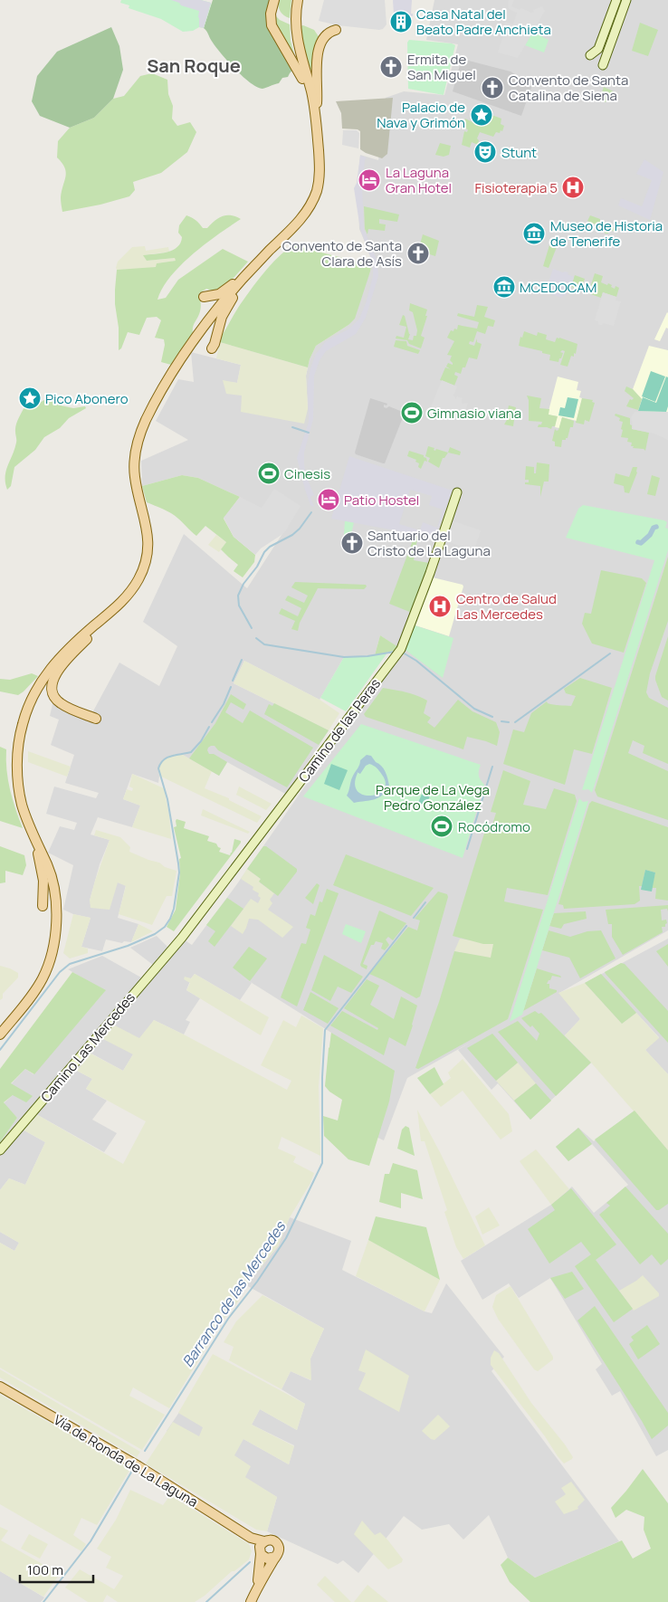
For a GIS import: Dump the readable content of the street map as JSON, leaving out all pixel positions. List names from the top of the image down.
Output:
{
  "streets": {
    "main road": ["Camino de las Peras", "Camino Las Mercedes", "Vía de Ronda de La Laguna"]
  },
  "crossings": [
    ["Camino de las Peras", "Camino Las Mercedes"]
  ],
  "districts": ["San Roque"],
  "water": ["Barranco de las Mercedes"],
  "parks": ["Parque de La Vega Pedro González"],
  "places": {
    "building": ["Casa Natal del Beato Padre Anchieta"],
    "church": [
      "Ermita de San Miguel",
      "Convento de Santa Catalina de Siena",
      "Convento de Santa Clara de Asís",
      "Santuario del Cristo de La Laguna"
    ],
    "place": ["Palacio de Nava y Grimón", "Pico Abonero"],
    "theatre": ["Stunt"],
    "hotel": ["La Laguna Gran Hotel", "Patio Hostel"],
    "hospital": ["Fisioterapia 5", "Centro de Salud Las Mercedes"],
    "museum": ["Museo de Historia de Tenerife", "MCEDOCAM"],
    "sports": ["Gimnasio viana", "Cinesis", "Rocódromo"]
  },
  "scale_bar": "100 m"
}
